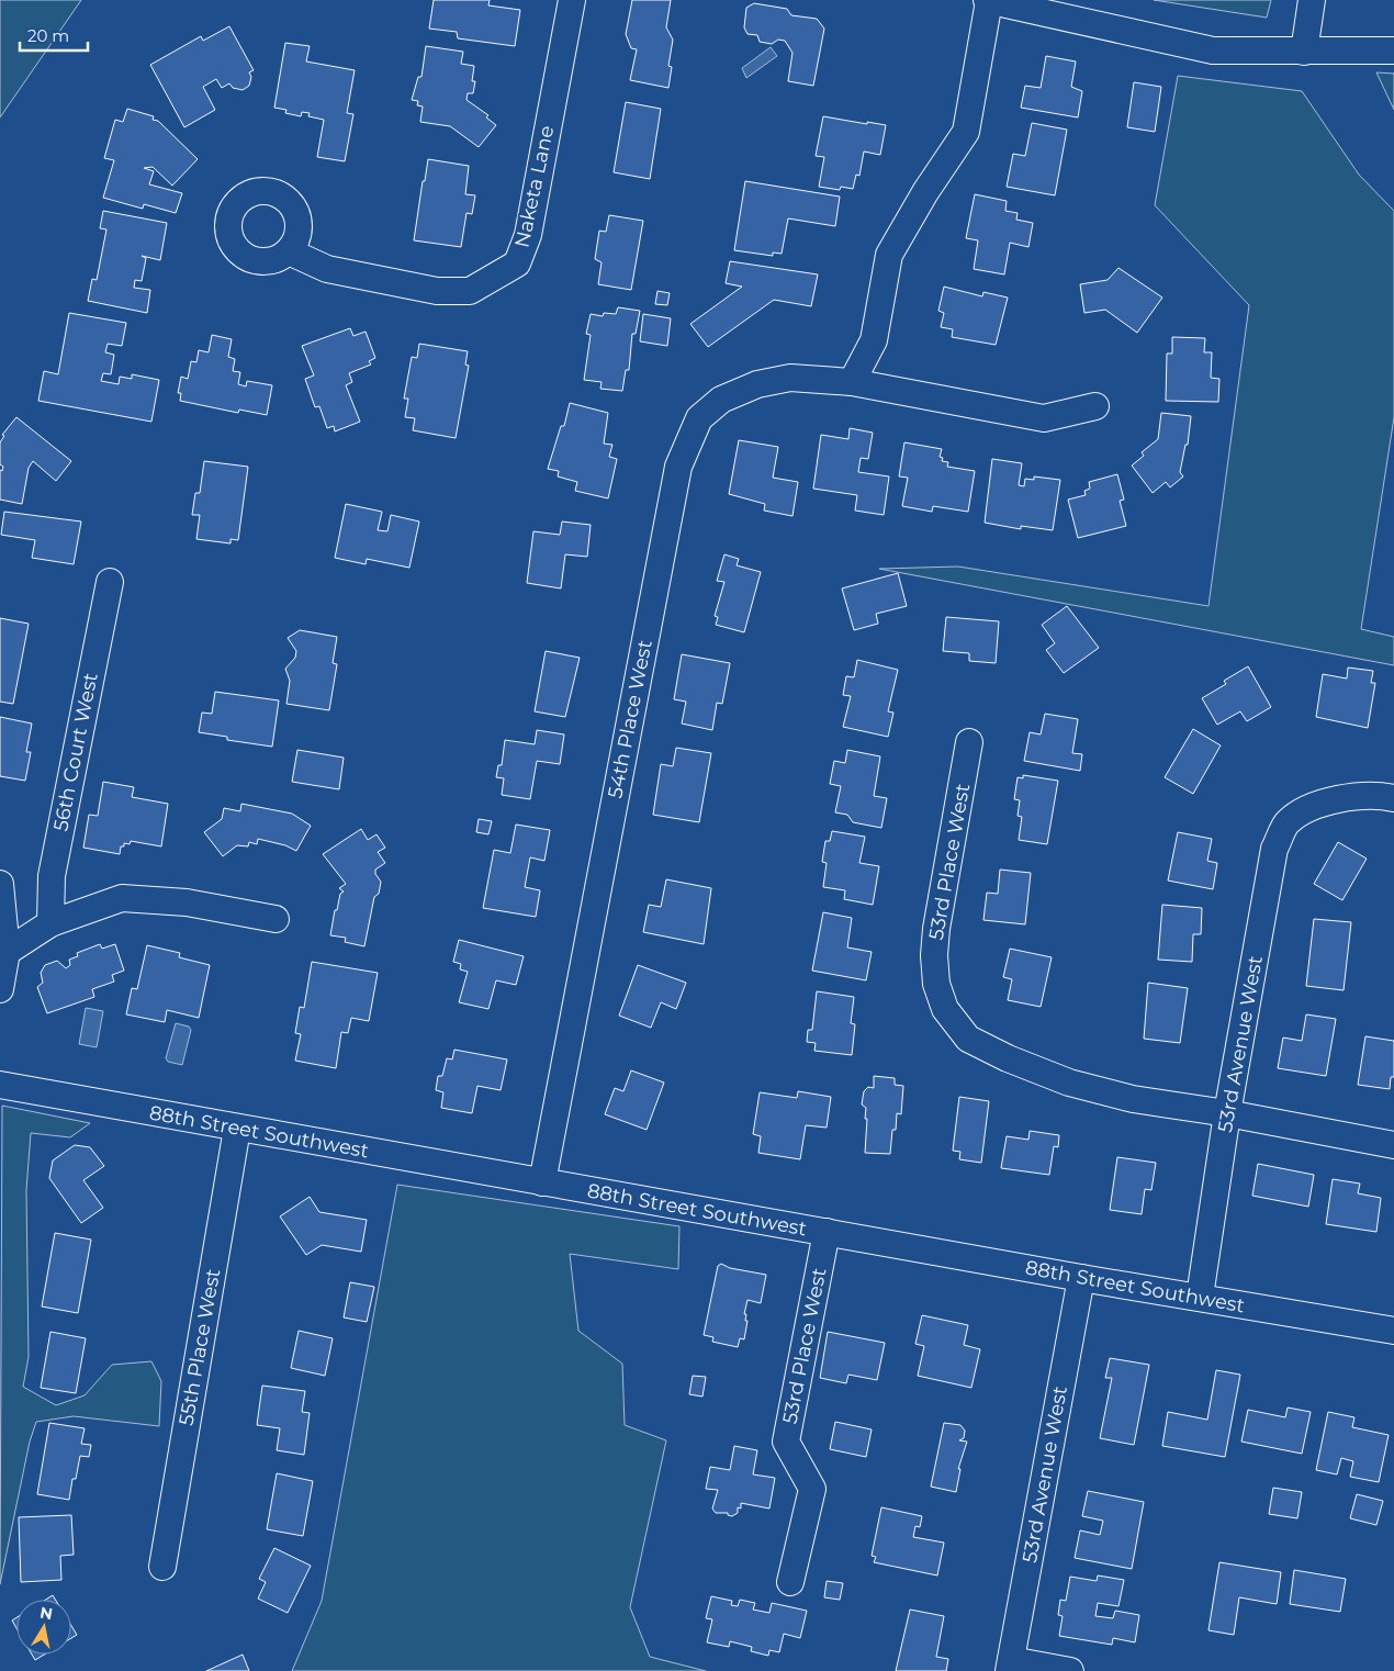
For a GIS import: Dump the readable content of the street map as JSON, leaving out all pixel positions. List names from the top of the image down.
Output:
{
  "streets": {
    "street": [
      "Naketa Lane",
      "54th Place West",
      "56th Court West",
      "53rd Place West",
      "53rd Avenue West",
      "88th Street Southwest",
      "55th Place West"
    ]
  },
  "crossings": [
    ["54th Place West", "88th Street Southwest"],
    ["53rd Place West", "53rd Avenue West"],
    ["53rd Place West", "88th Street Southwest"],
    ["53rd Avenue West", "88th Street Southwest"],
    ["88th Street Southwest", "55th Place West"]
  ],
  "scale_bar": "20 m",
  "north": "top"
}
